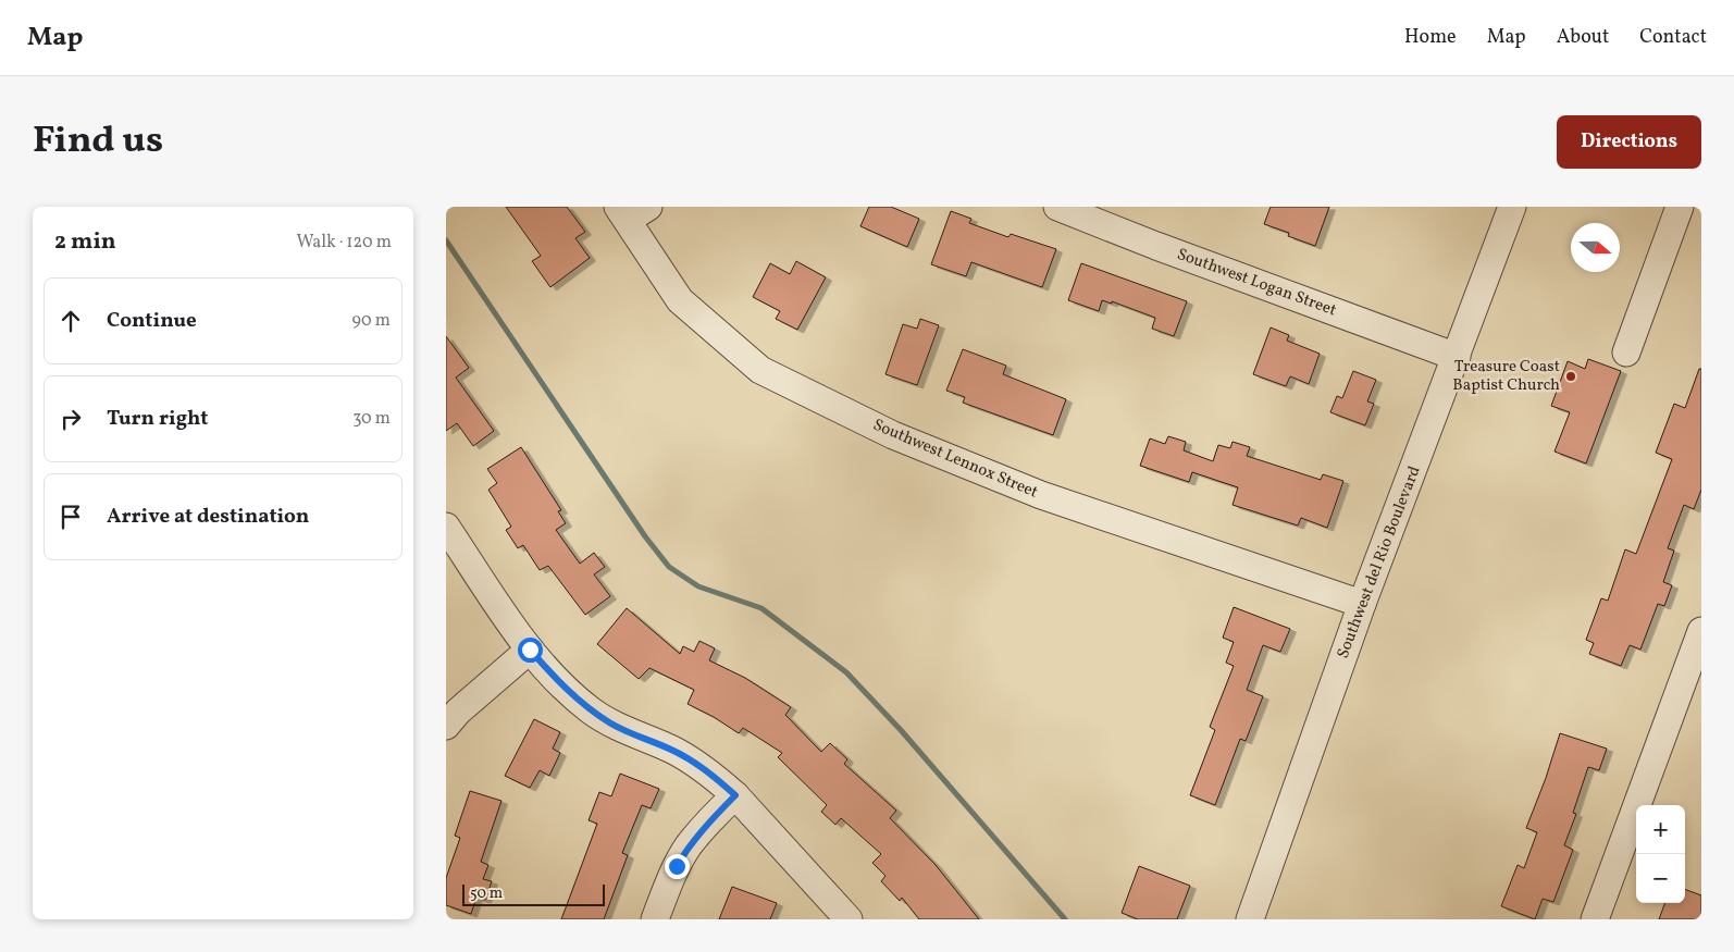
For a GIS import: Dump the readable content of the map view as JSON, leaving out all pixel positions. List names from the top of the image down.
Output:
{
  "streets": {
    "street": ["Southwest Logan Street", "Southwest Lennox Street", "Southwest del Rio Boulevard"]
  },
  "crossings": [
    ["Southwest Logan Street", "Southwest del Rio Boulevard"],
    ["Southwest Lennox Street", "Southwest del Rio Boulevard"]
  ],
  "places": ["Treasure Coast Baptist Church"],
  "scale_bar": "50 m",
  "north": "right",
  "page": {
    "header": "Map",
    "nav": [
      "Home",
      "Map",
      "About",
      "Contact"
    ],
    "title": "Find us",
    "buttons": "Directions",
    "heading": ["2 min", "Walk · 120 m"],
    "list": [
      ["Continue", "90 m"],
      ["Turn right", "30 m"],
      "Arrive at destination"
    ],
    "map_buttons": ["+", "−"],
    "scale": "50 m"
  }
}
